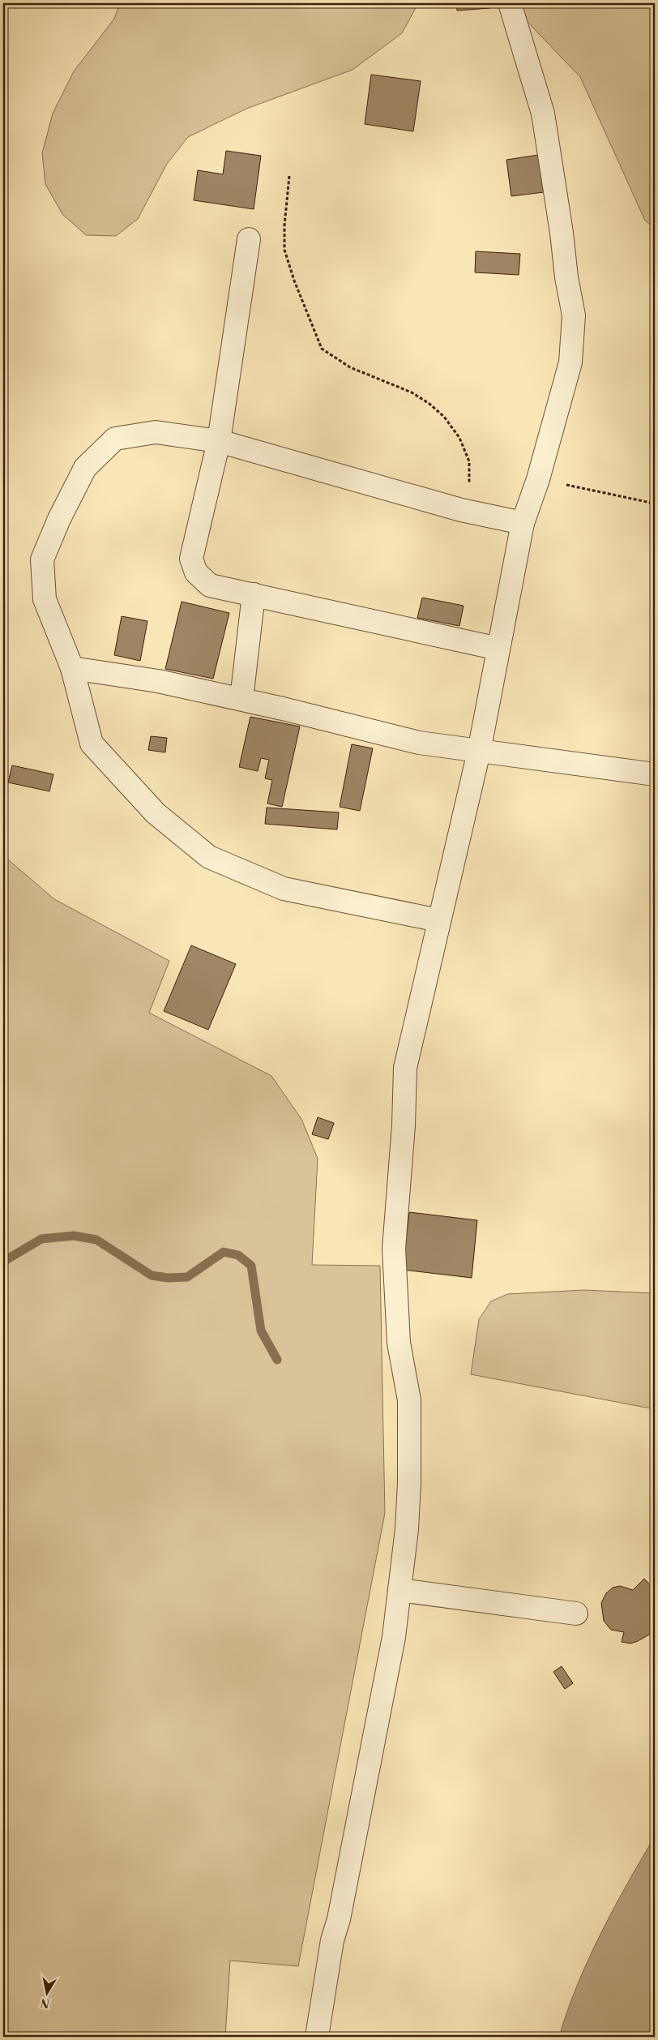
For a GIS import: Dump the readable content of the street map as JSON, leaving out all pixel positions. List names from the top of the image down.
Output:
{
  "north": "bottom"
}
